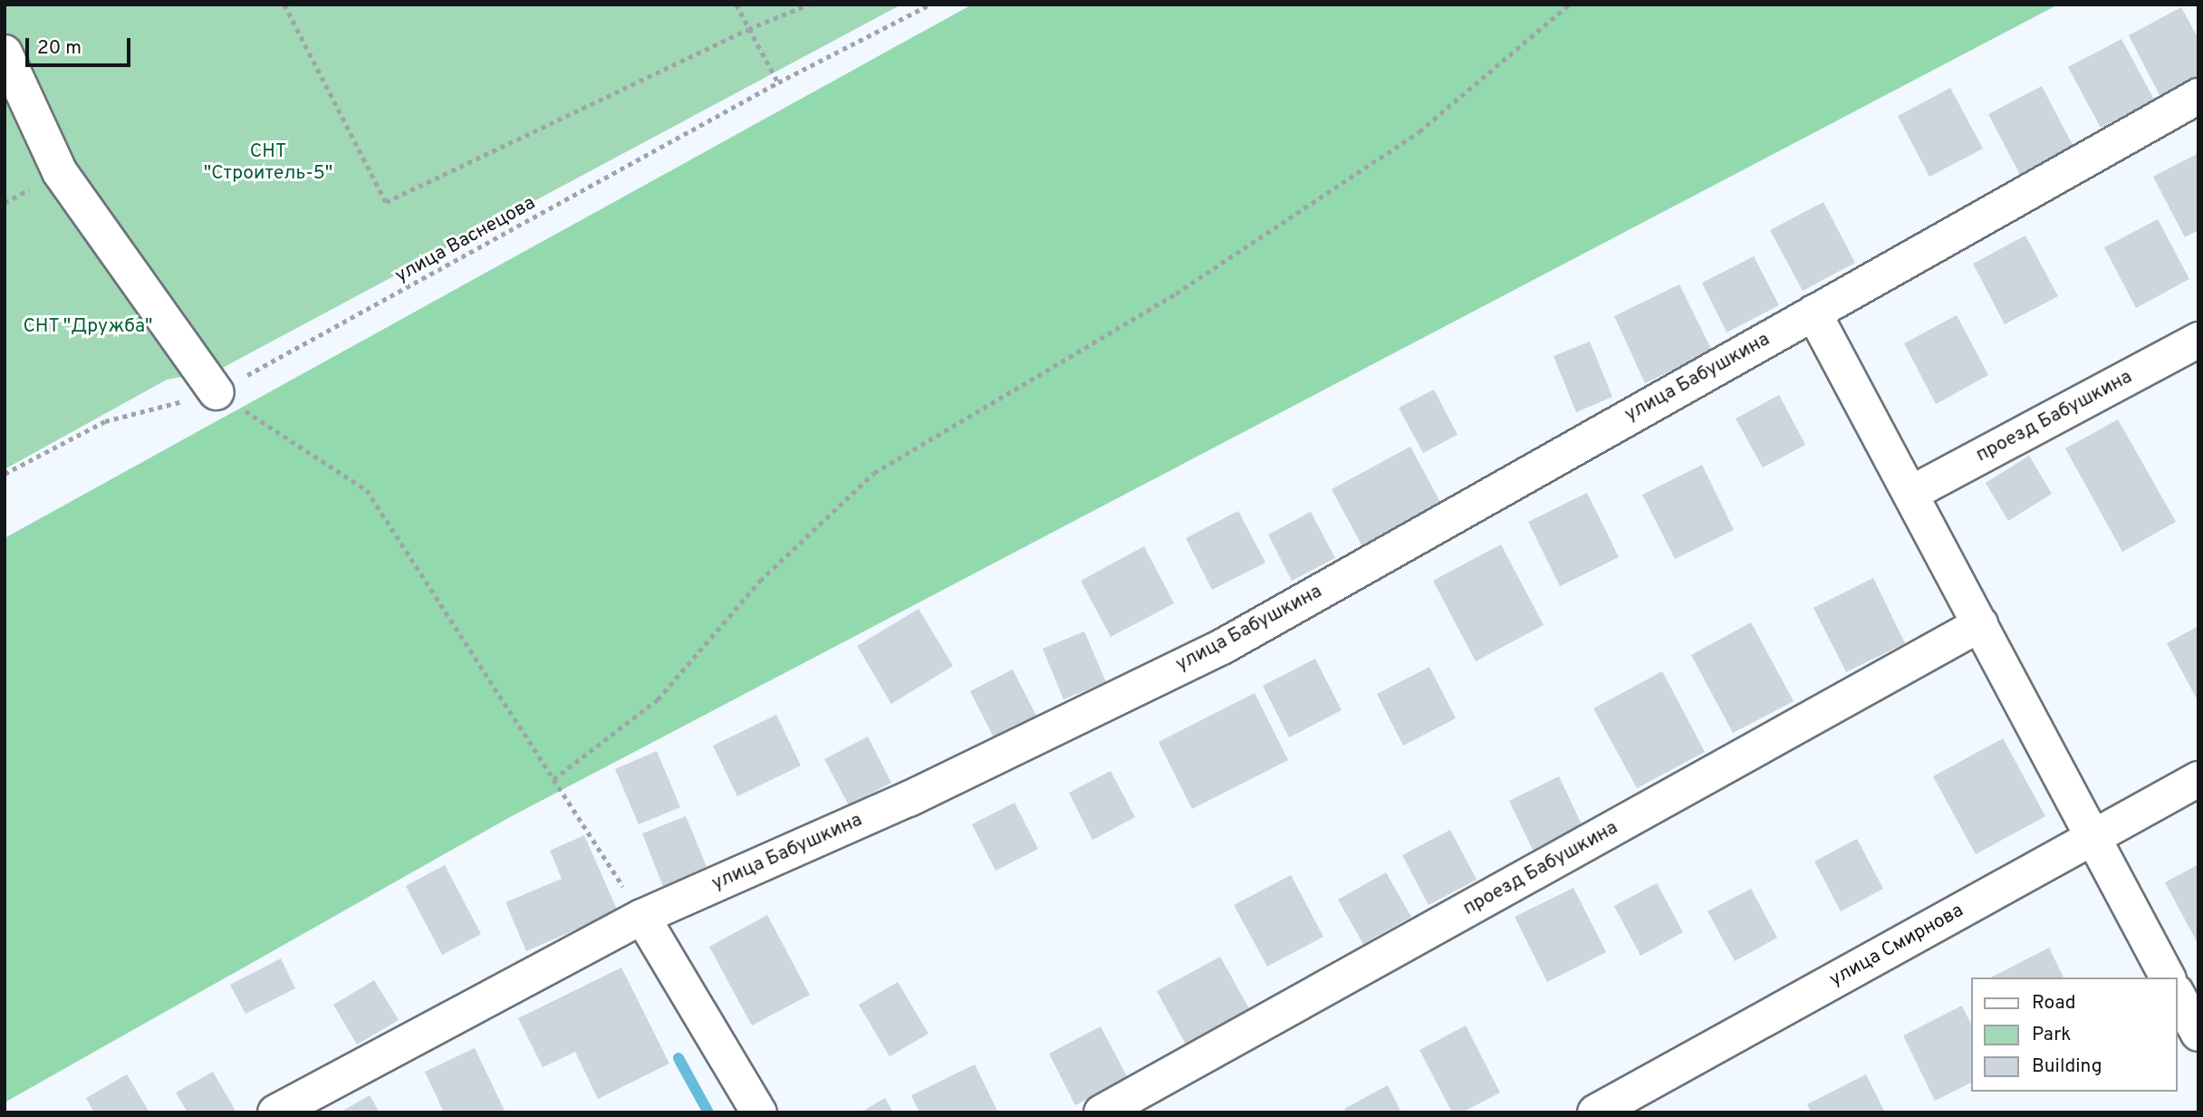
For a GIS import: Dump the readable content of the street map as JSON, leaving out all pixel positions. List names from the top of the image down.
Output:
{
  "streets": {
    "street": ["улица Бабушкина", "проезд Бабушкина", "улица Смирнова"],
    "path": ["улица Васнецова"]
  },
  "parks": ["СНТ \"Строитель-5\"", "СНТ \"Дружба\""],
  "legend": ["Road", "Park", "Building"],
  "scale_bar": "20 m"
}
